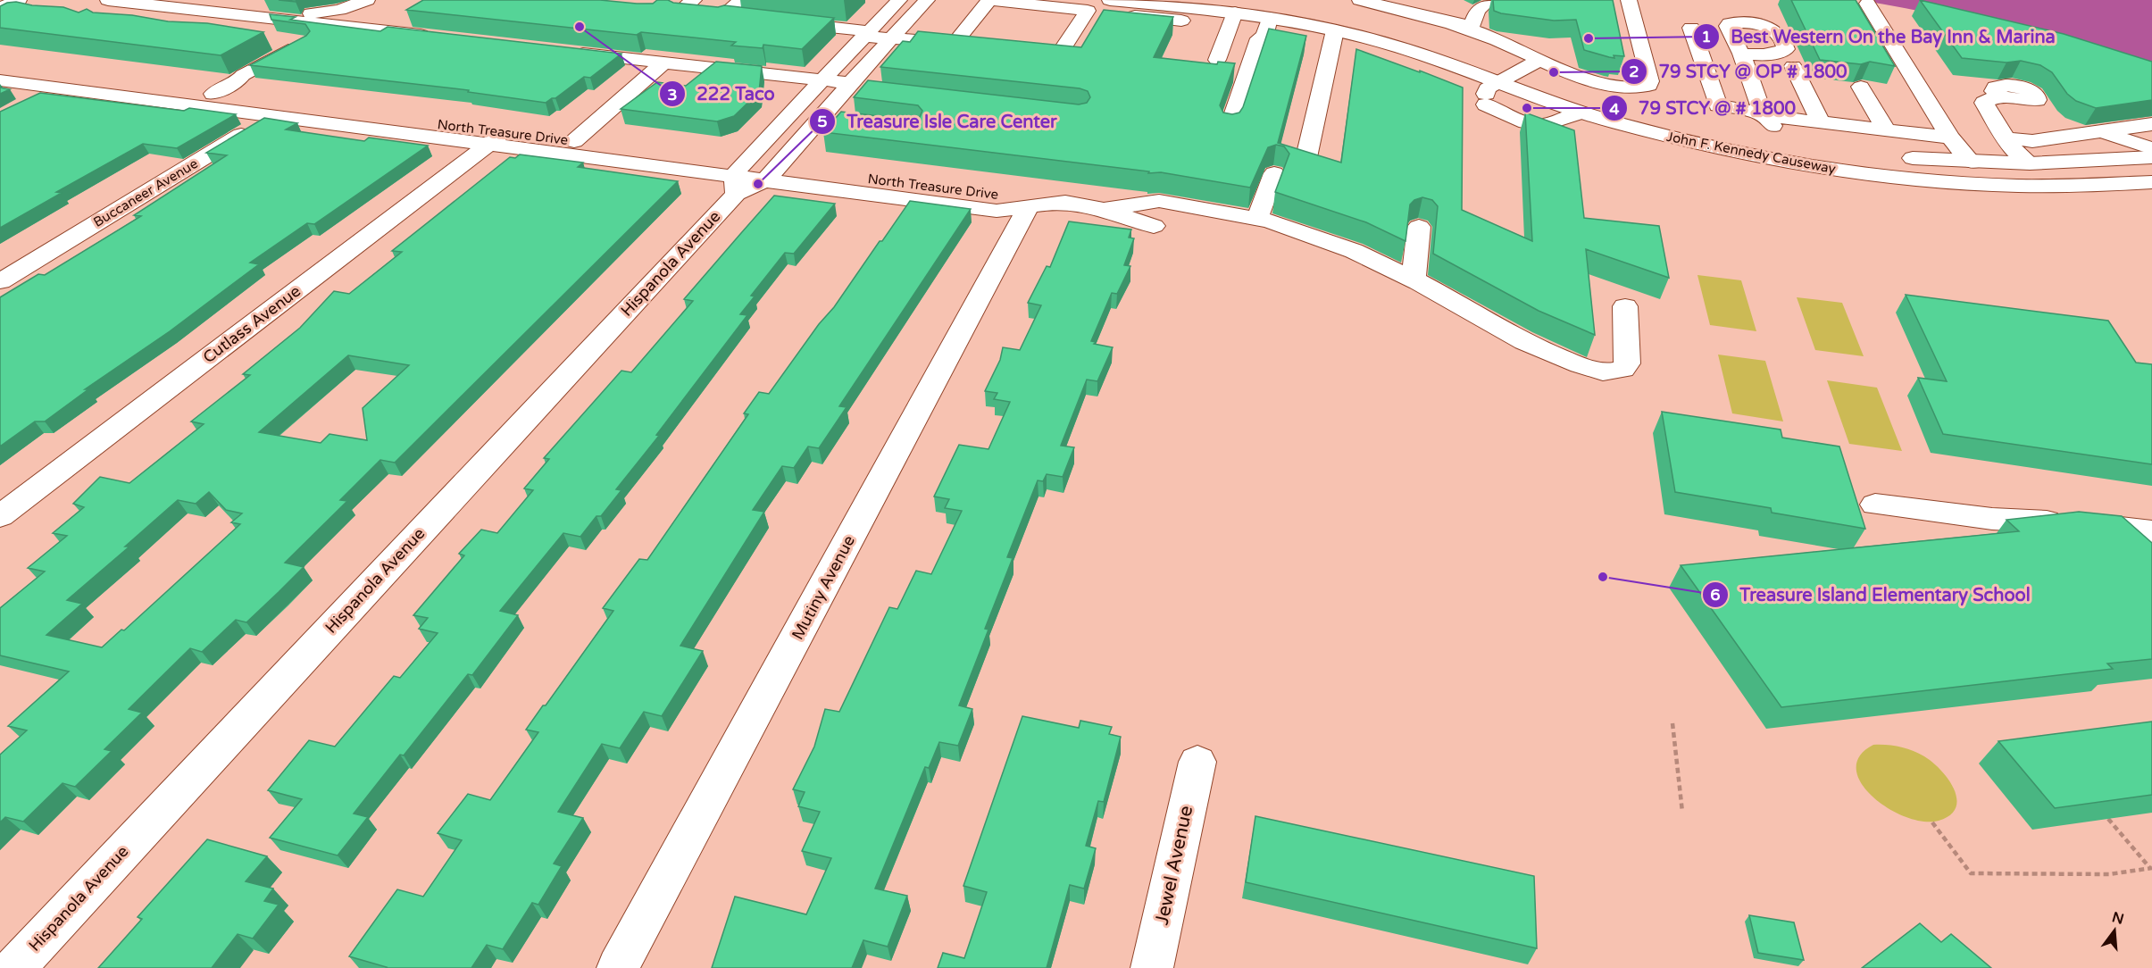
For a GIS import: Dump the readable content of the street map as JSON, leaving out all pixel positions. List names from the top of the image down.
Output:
{
  "streets": {
    "street": [
      "North Treasure Drive",
      "John F. Kennedy Causeway",
      "Buccaneer Avenue",
      "Hispanola Avenue",
      "Cutlass Avenue",
      "Mutiny Avenue",
      "Jewel Avenue"
    ]
  },
  "crossings": [
    ["North Treasure Drive", "Buccaneer Avenue"],
    ["North Treasure Drive", "Hispanola Avenue"],
    ["North Treasure Drive", "Cutlass Avenue"],
    ["North Treasure Drive", "Mutiny Avenue"]
  ],
  "places": [
    "222 Taco",
    "Best Western On the Bay Inn & Marina",
    "79 STCY @ OP # 1800",
    "79 STCY @ # 1800",
    "Treasure Isle Care Center",
    "Treasure Island Elementary School"
  ],
  "north": "top"
}
